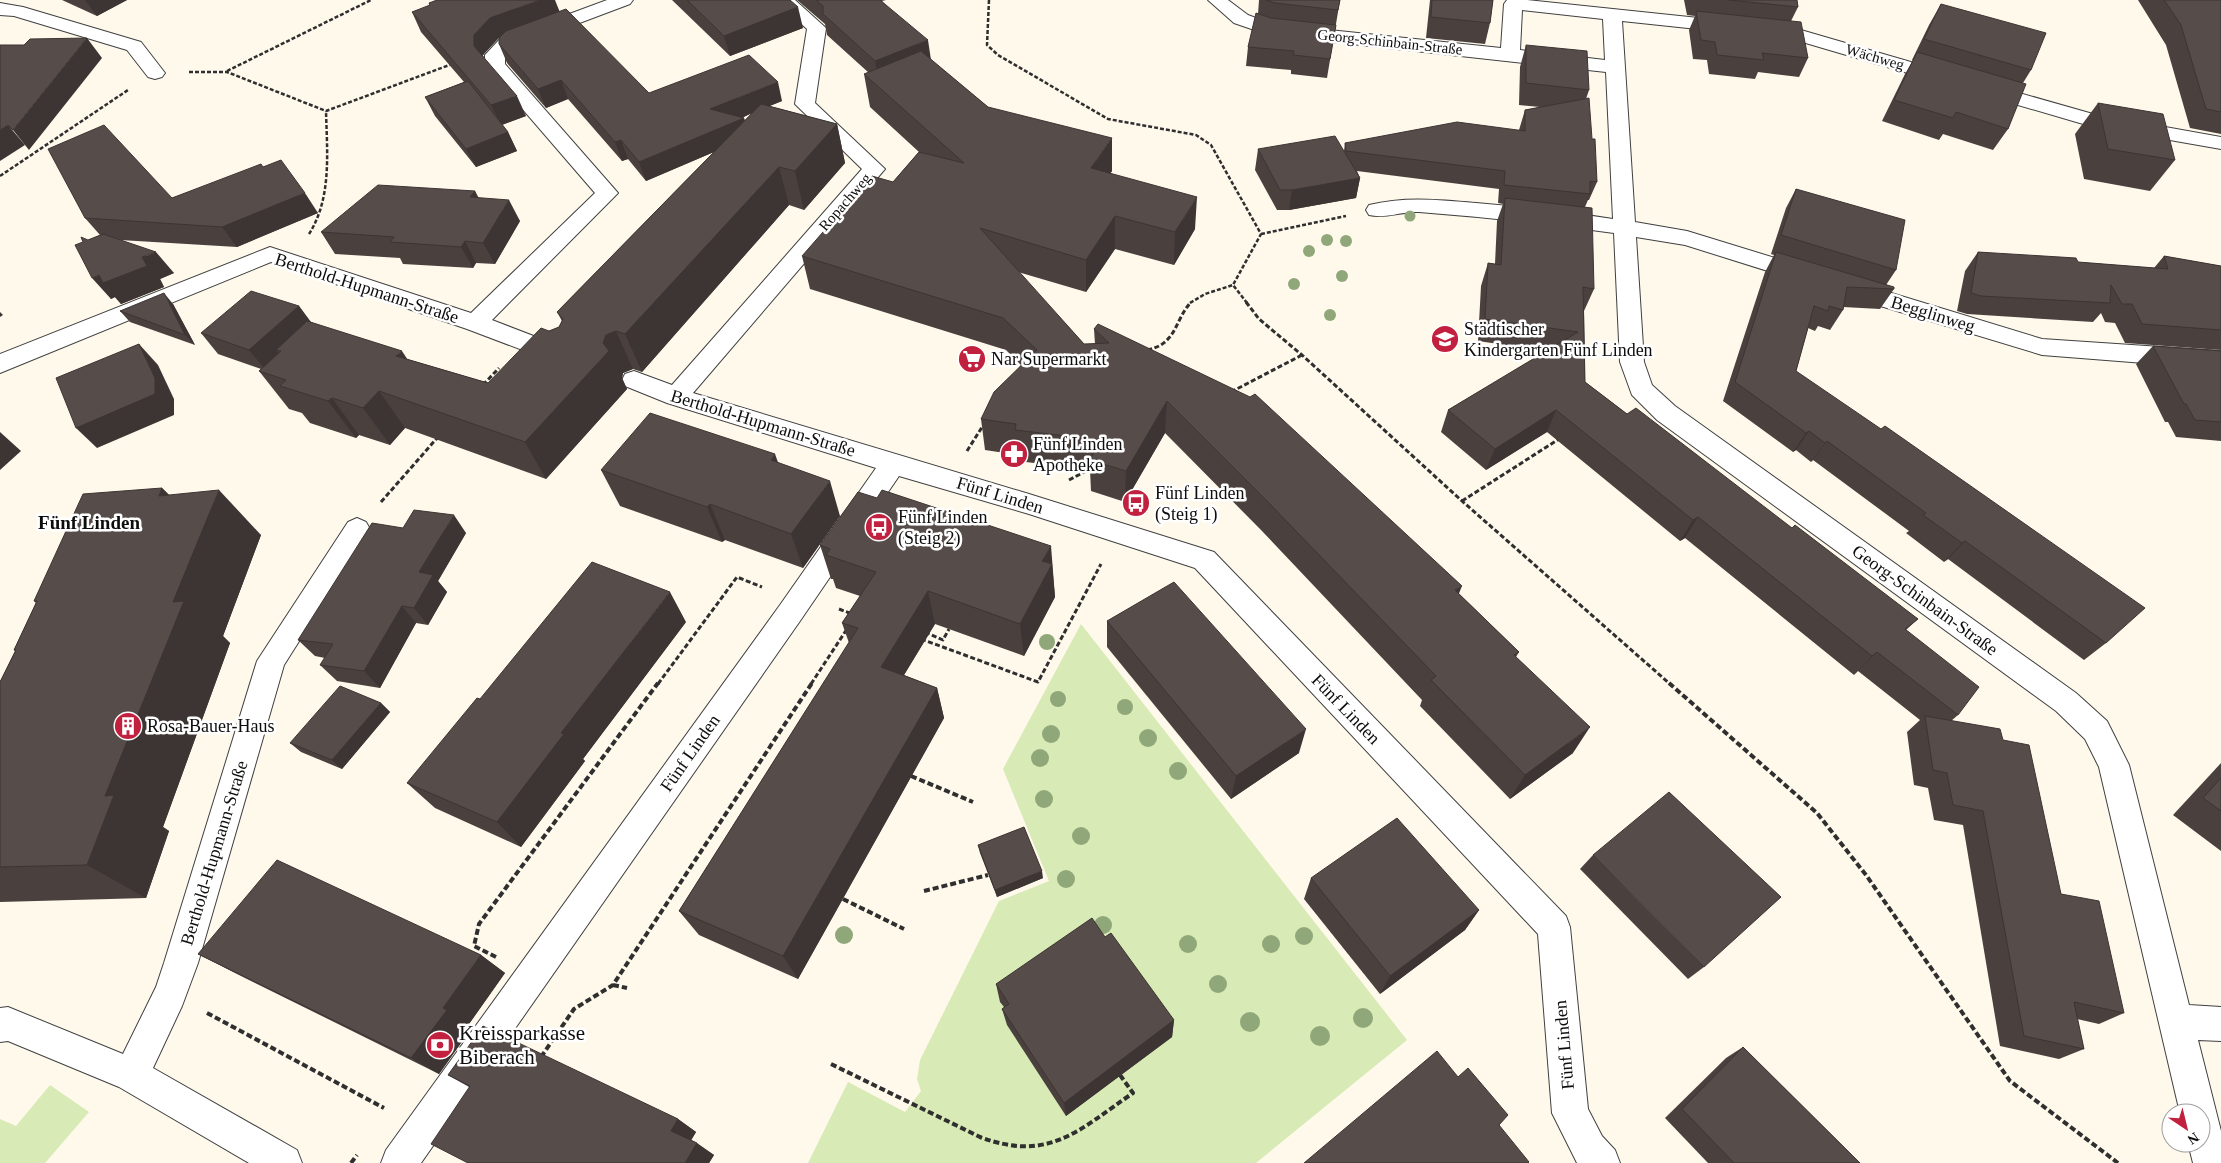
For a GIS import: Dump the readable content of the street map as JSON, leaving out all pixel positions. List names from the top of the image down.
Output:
{
  "streets": {
    "street": [
      "Georg-Schinbain-Straße",
      "Wächweg",
      "Ropachweg",
      "Berthold-Hupmann-Straße",
      "Begglinweg",
      "Fünf Linden"
    ]
  },
  "crossings": [
    ["Georg-Schinbain-Straße", "Wächweg"],
    ["Georg-Schinbain-Straße", "Begglinweg"],
    ["Ropachweg", "Berthold-Hupmann-Straße"],
    ["Berthold-Hupmann-Straße", "Fünf Linden"]
  ],
  "districts": ["Fünf Linden"],
  "places": {
    "school or university": ["Städtischer Kindergarten Fünf Linden"],
    "supermarket": ["Nar Supermarkt"],
    "pharmacy": ["Fünf Linden Apotheke"],
    "bus stop": ["Fünf Linden (Steig 1)", "Fünf Linden (Steig 2)"],
    "building": ["Rosa-Bauer-Haus"],
    "bank": ["Kreissparkasse Biberach"]
  },
  "north": "bottom right"
}
